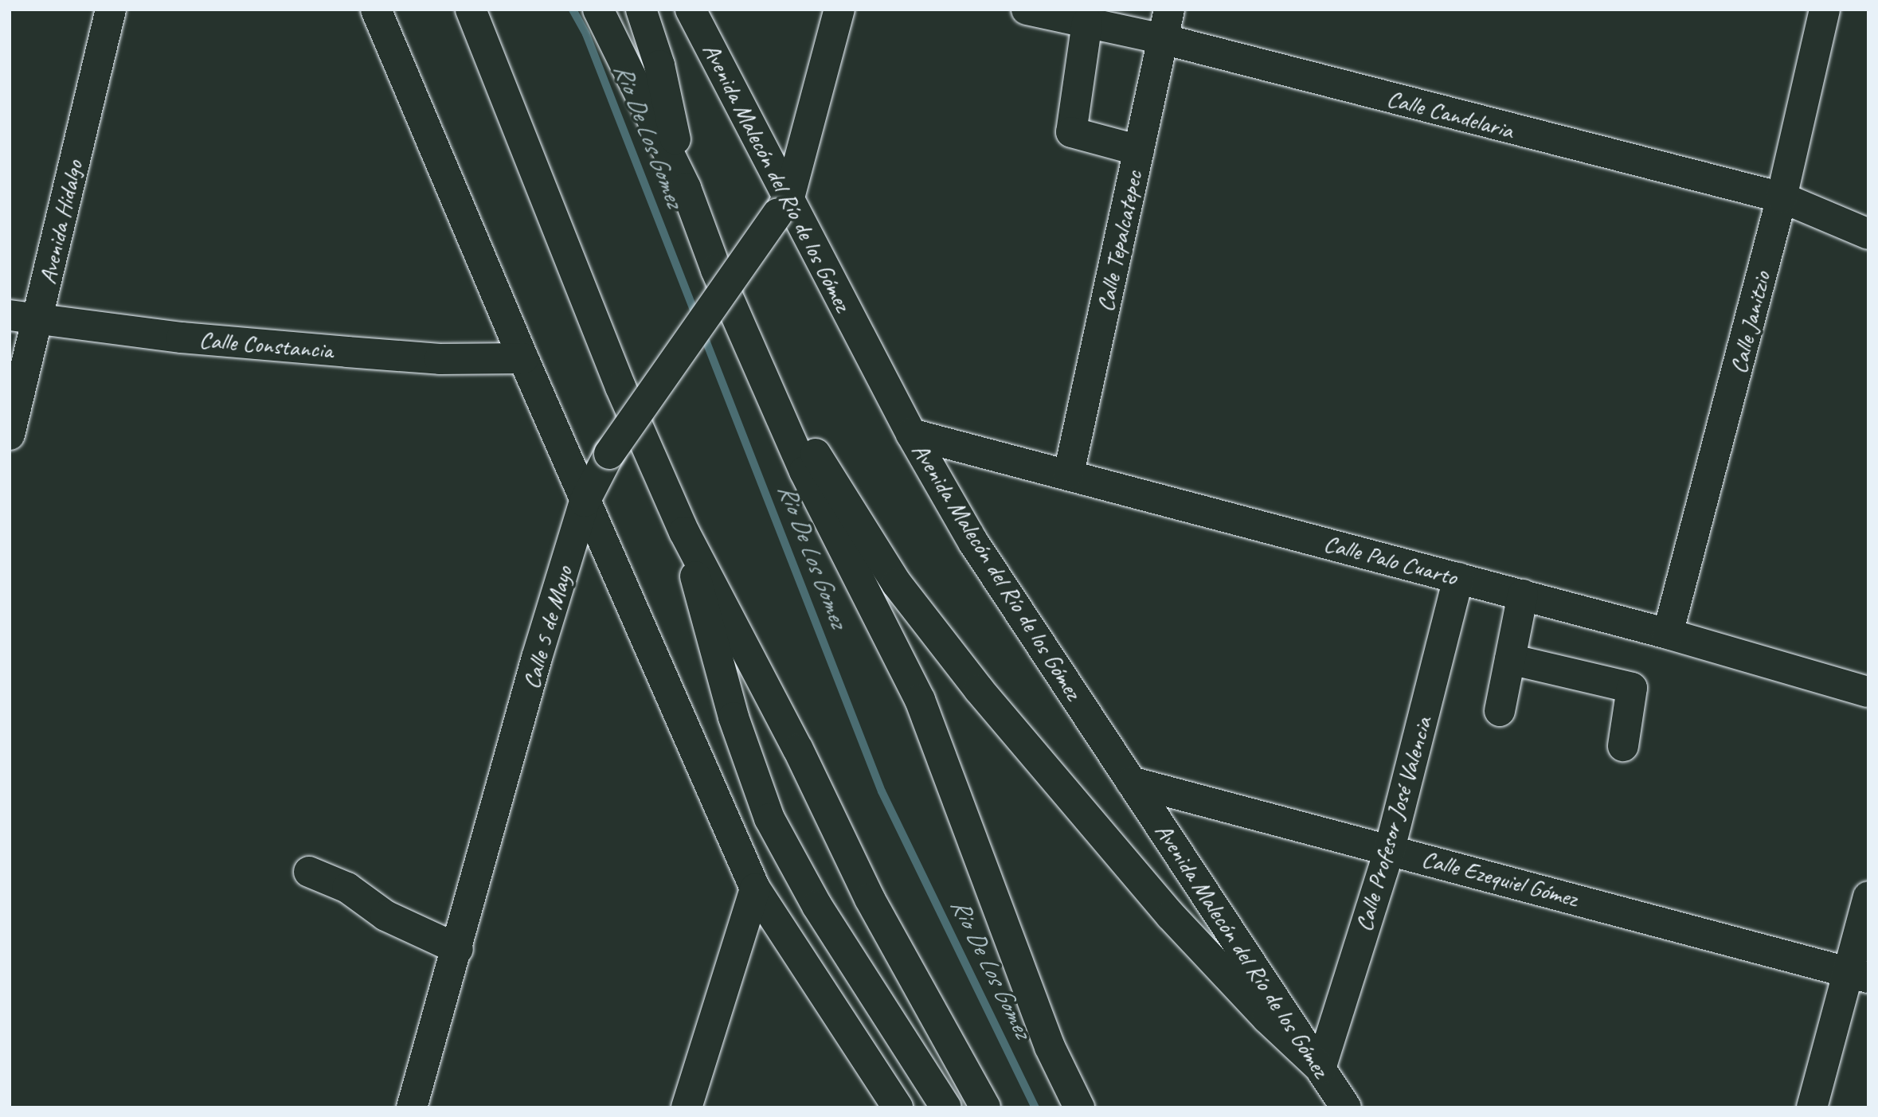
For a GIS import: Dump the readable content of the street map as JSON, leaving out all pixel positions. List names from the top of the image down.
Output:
{
  "streets": {
    "street": [
      "Calle Candelaria",
      "Avenida Malecón del Río de los Gómez",
      "Avenida Hidalgo",
      "Calle Tepalcatepec",
      "Calle Janitzio",
      "Calle Constancia",
      "Calle Palo Cuarto",
      "Calle 5 de Mayo",
      "Calle Profesor José Valencia",
      "Calle Ezequiel Gómez"
    ]
  },
  "crossings": [
    ["Calle Candelaria", "Calle Tepalcatepec"],
    ["Calle Candelaria", "Calle Janitzio"],
    ["Avenida Malecón del Río de los Gómez", "Calle Palo Cuarto"],
    ["Avenida Malecón del Río de los Gómez", "Calle 5 de Mayo"],
    ["Avenida Malecón del Río de los Gómez", "Calle Profesor José Valencia"],
    ["Avenida Malecón del Río de los Gómez", "Calle Ezequiel Gómez"],
    ["Avenida Hidalgo", "Calle Constancia"],
    ["Calle Tepalcatepec", "Calle Palo Cuarto"],
    ["Calle Janitzio", "Calle Palo Cuarto"],
    ["Calle Palo Cuarto", "Calle Profesor José Valencia"],
    ["Calle Profesor José Valencia", "Calle Ezequiel Gómez"]
  ],
  "water": ["Rio De Los Gomez"]
}
